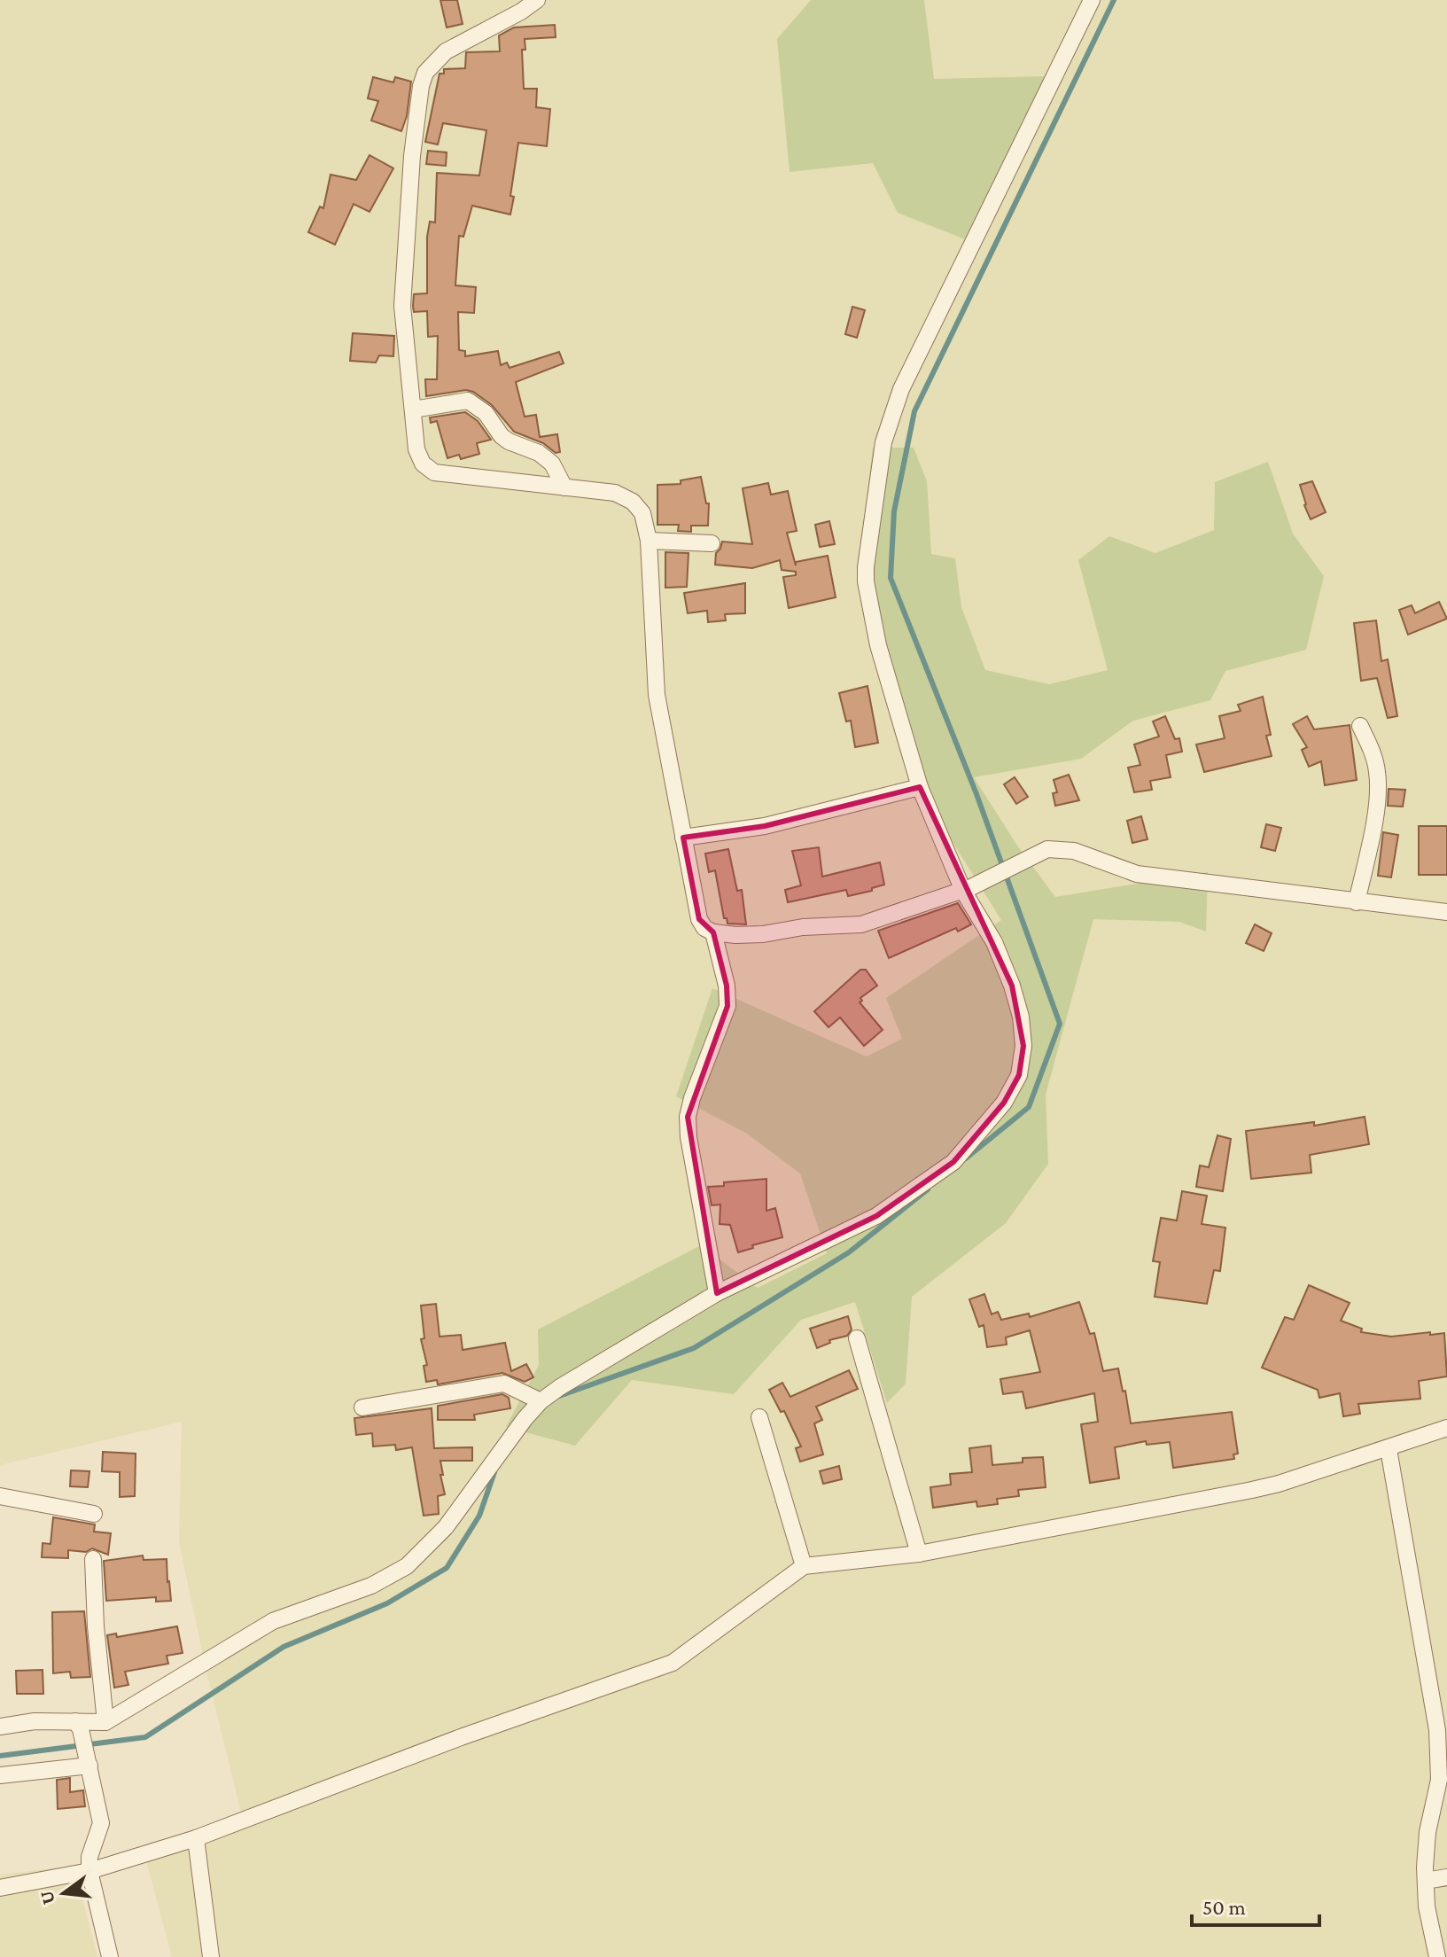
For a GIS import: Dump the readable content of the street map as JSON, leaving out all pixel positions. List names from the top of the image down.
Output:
{
  "scale_bar": "50 m",
  "north": "left"
}
